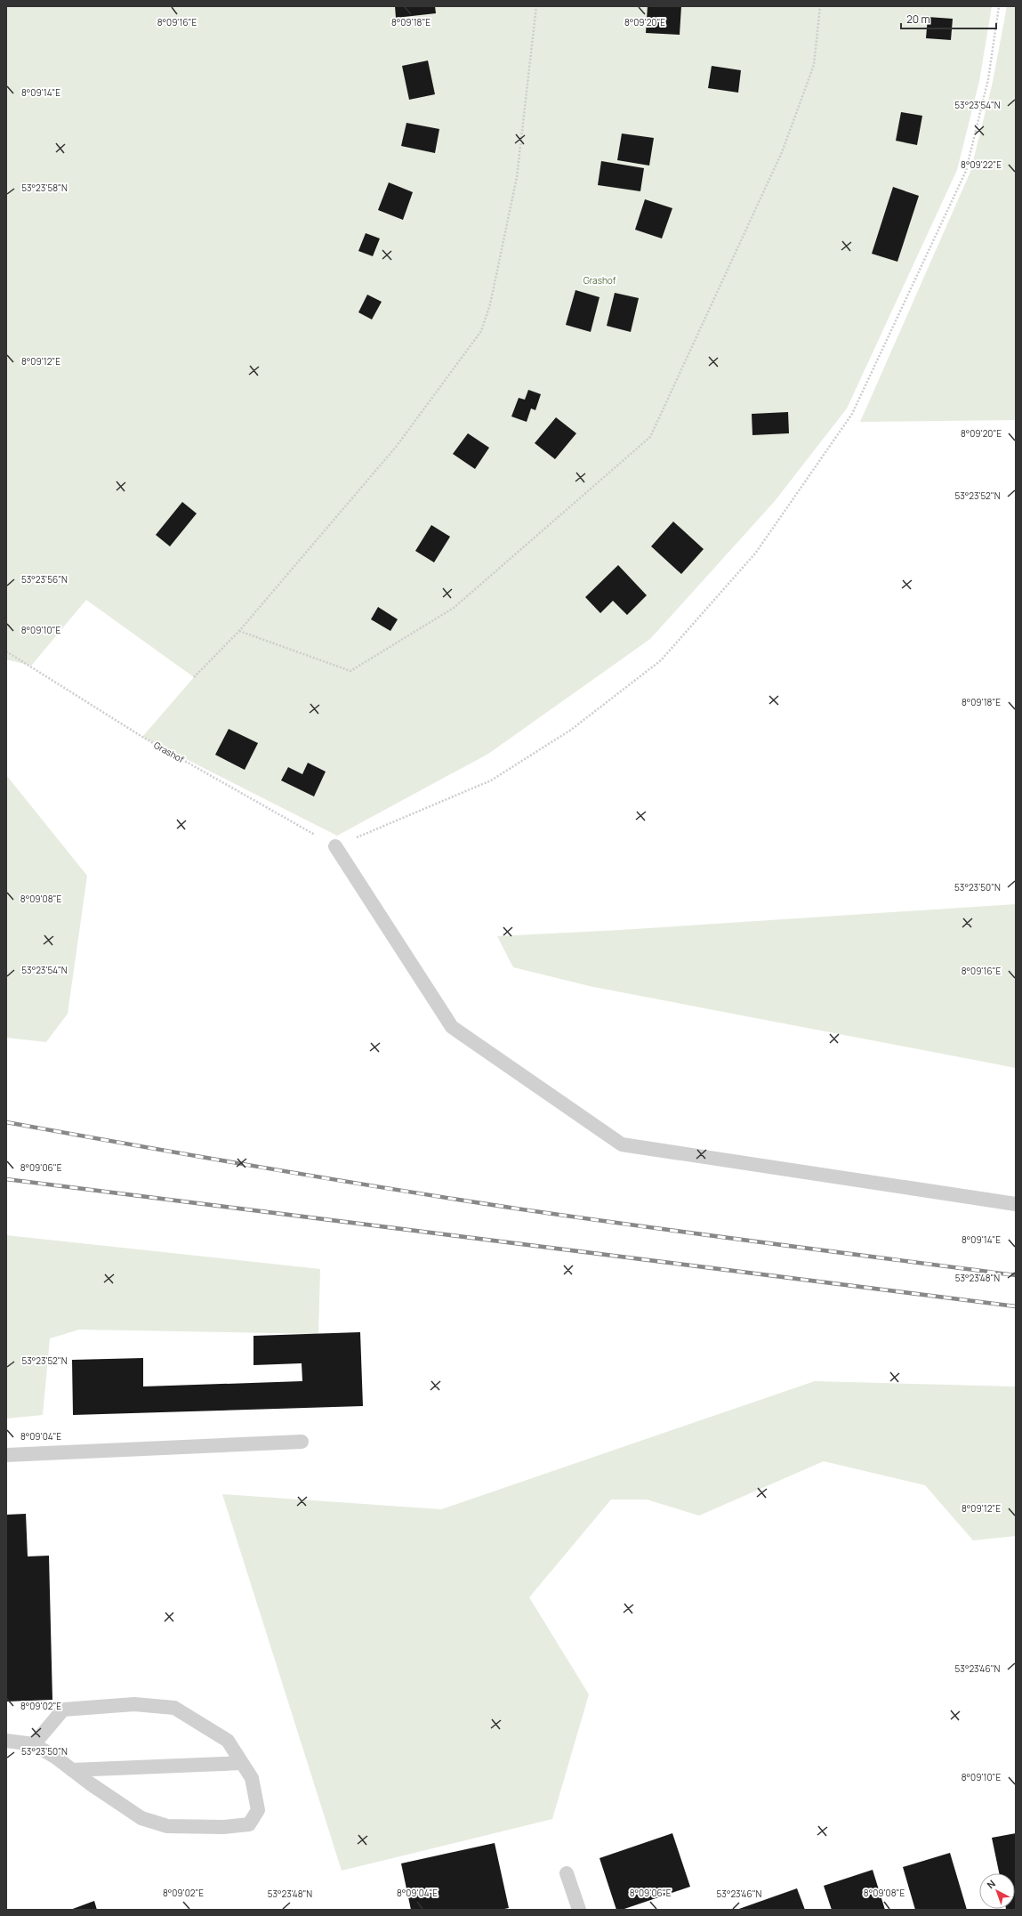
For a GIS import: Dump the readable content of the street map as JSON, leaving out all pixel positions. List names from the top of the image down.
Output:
{
  "streets": {
    "path": ["Grashof"]
  },
  "parks": ["Grashof"],
  "scale_bar": "20 m",
  "north": "top left",
  "coordinates": [
    "8°09'16\"E",
    "8°09'18\"E",
    "8°09'20\"E",
    "8°09'14\"E",
    "53°23'54\"N",
    "8°09'22\"E",
    "53°23'58\"N",
    "8°09'12\"E",
    "53°23'52\"N",
    "53°23'56\"N",
    "8°09'10\"E",
    "53°23'50\"N",
    "8°09'08\"E",
    "8°09'06\"E",
    "53°23'48\"N",
    "8°09'04\"E",
    "53°23'46\"N",
    "8°09'02\"E"
  ]
}
